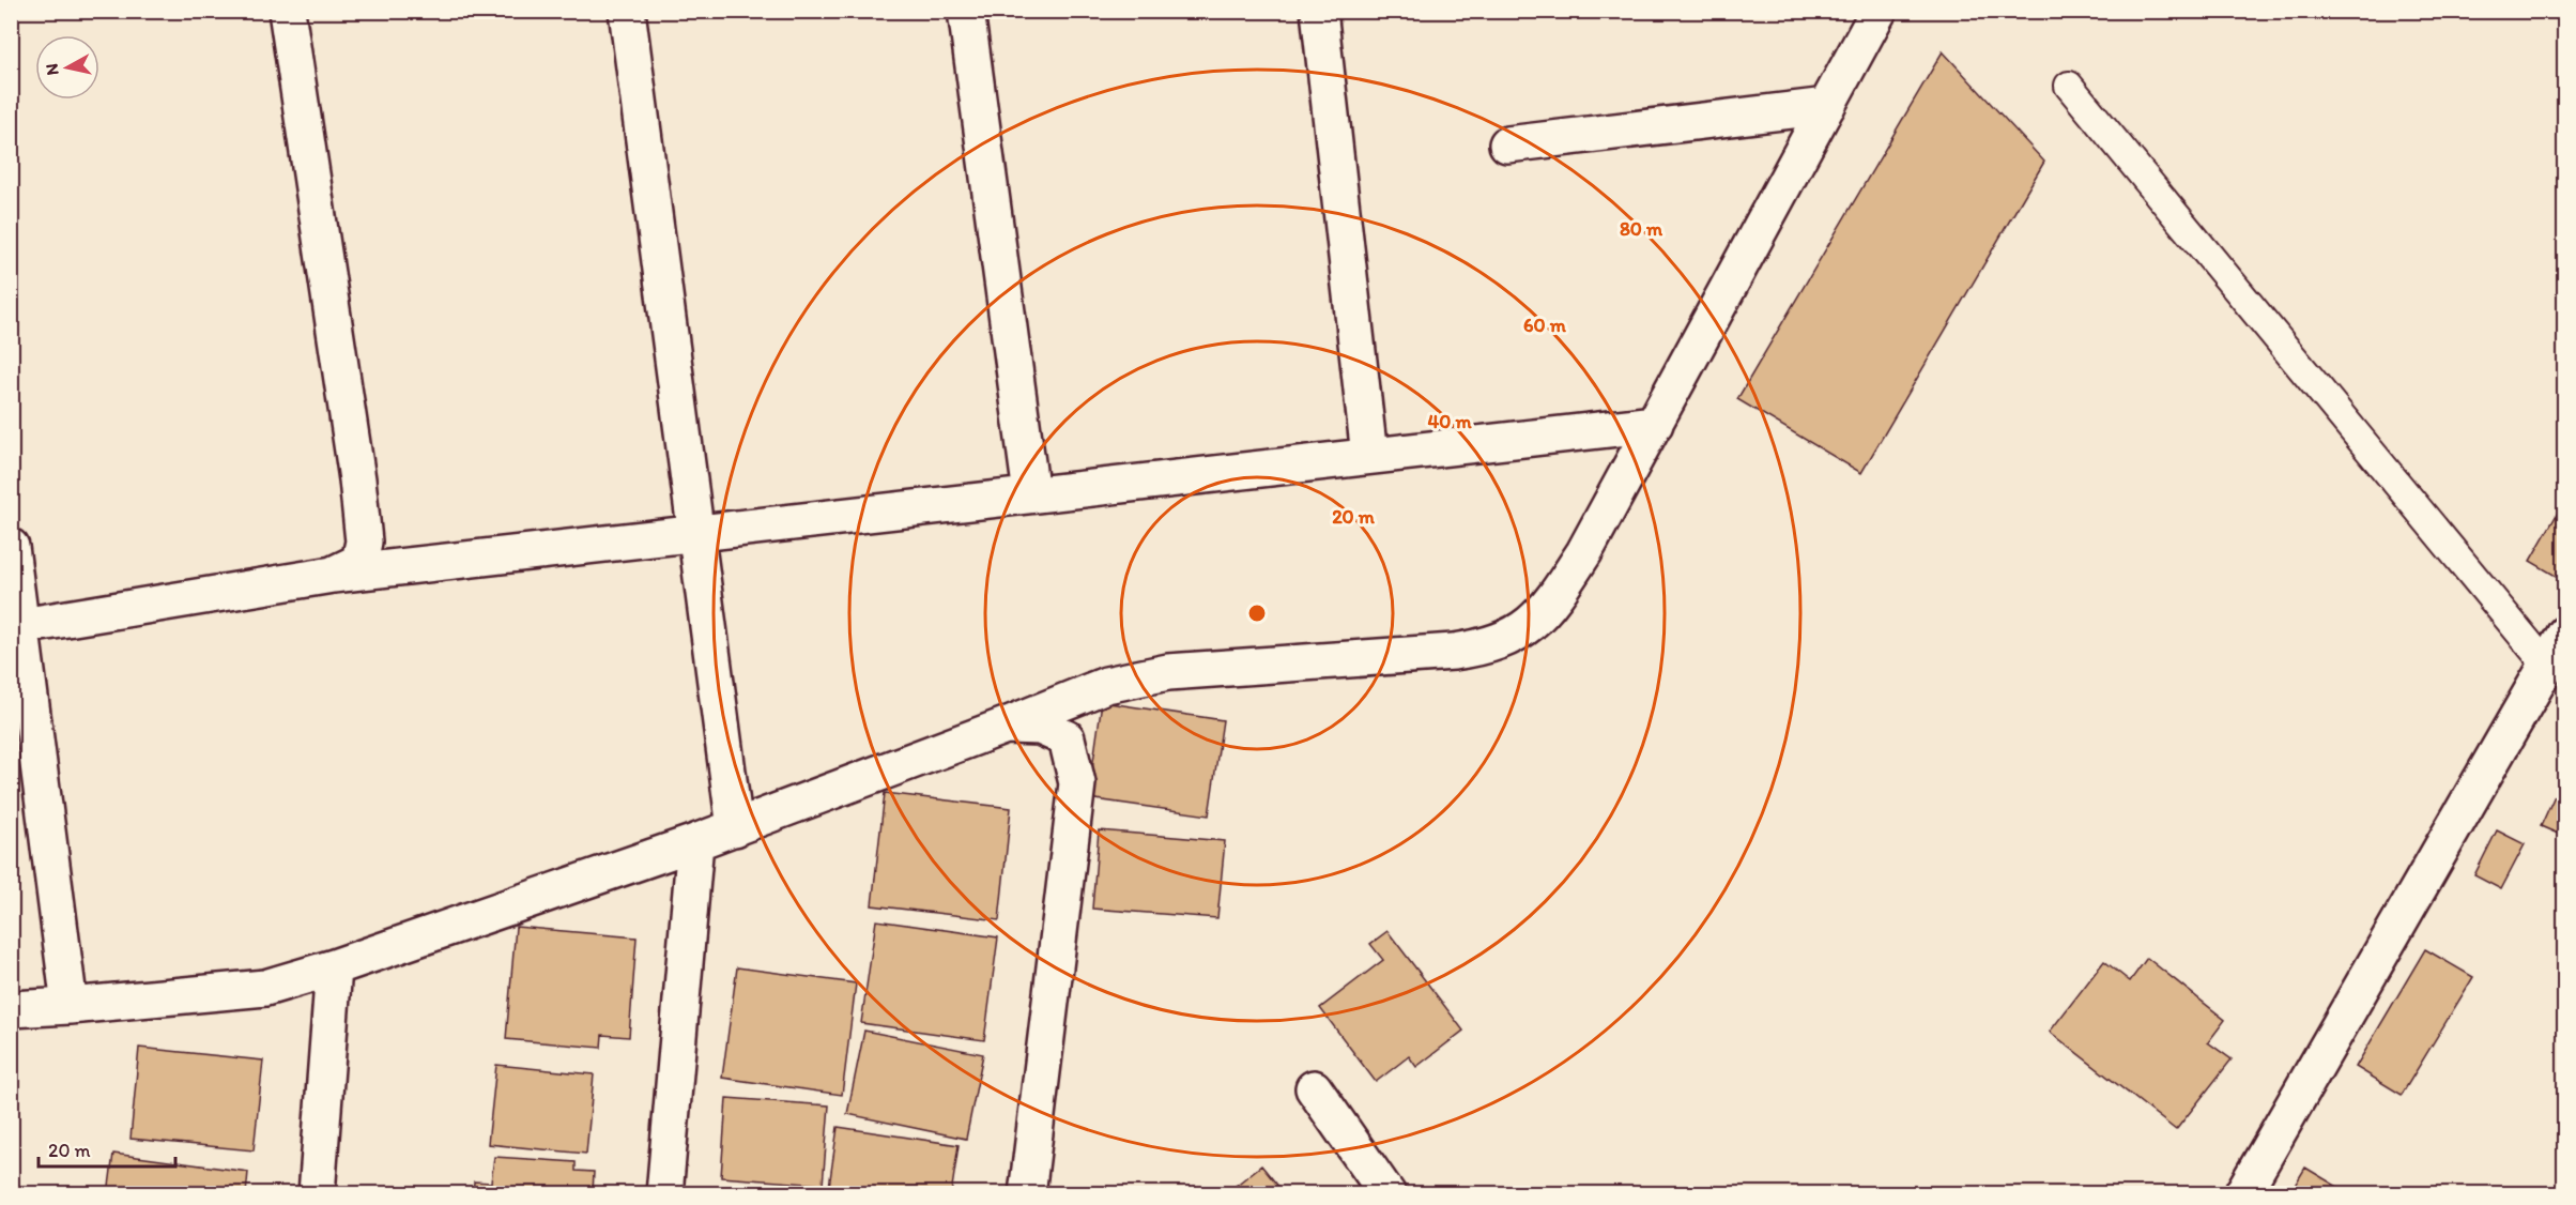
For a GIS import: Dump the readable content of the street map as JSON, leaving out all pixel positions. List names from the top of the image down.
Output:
{
  "scale_bar": "20 m",
  "north": "left",
  "rings": [
    "80 m",
    "60 m",
    "40 m",
    "20 m"
  ]
}
